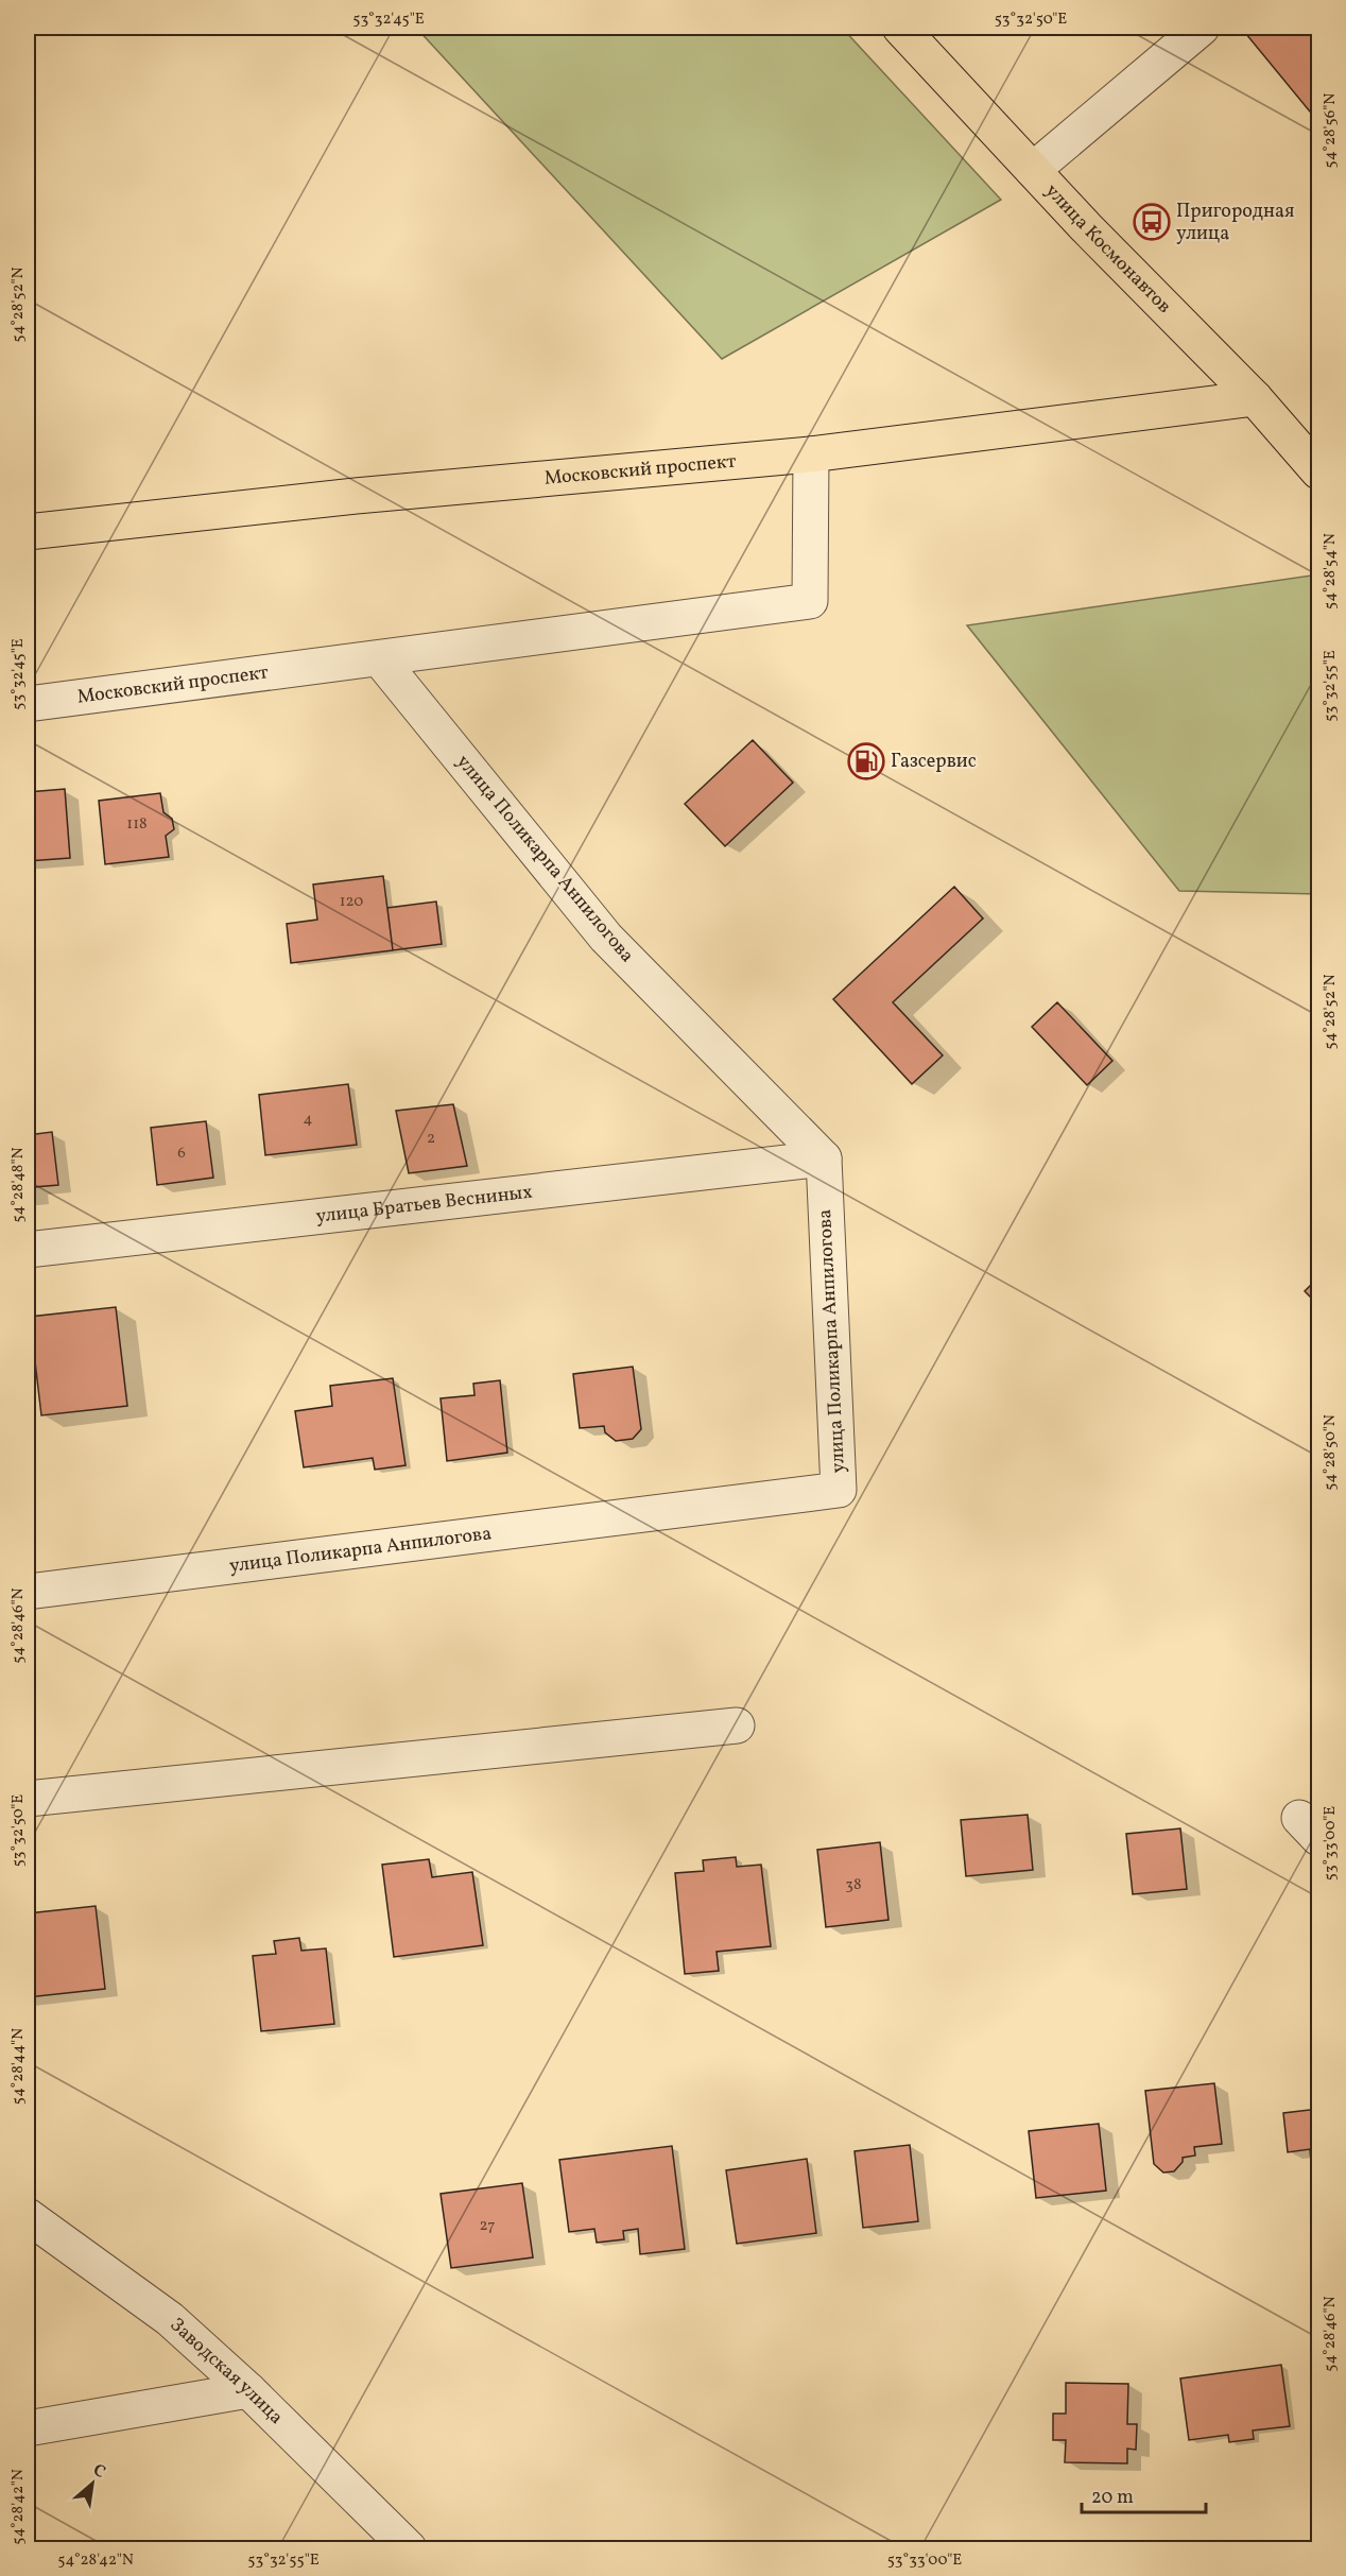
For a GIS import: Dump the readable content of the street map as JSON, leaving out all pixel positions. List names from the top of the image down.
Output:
{
  "streets": {
    "main road": ["улица Космонавтов", "Московский проспект"],
    "street": ["улица Поликарпа Анпилогова", "улица Братьев Весниных", "Заводская улица"]
  },
  "crossings": [
    ["улица Космонавтов", "Московский проспект"],
    ["Московский проспект", "улица Поликарпа Анпилогова"],
    ["улица Поликарпа Анпилогова", "улица Братьев Весниных"]
  ],
  "places": {
    "bus stop": ["Пригородная улица"],
    "fuel station": ["Газсервис"]
  },
  "house_numbers": [
    "118",
    "120",
    "4",
    "2",
    "6",
    "38",
    "27"
  ],
  "scale_bar": "20 m",
  "north": "top right",
  "coordinates": [
    "53°32'45\"E",
    "53°32'50\"E",
    "54°28'56\"N",
    "54°28'52\"N",
    "54°28'54\"N",
    "53°32'55\"E",
    "54°28'48\"N",
    "54°28'50\"N",
    "54°28'46\"N",
    "53°33'00\"E",
    "54°28'44\"N",
    "54°28'42\"N"
  ]
}
